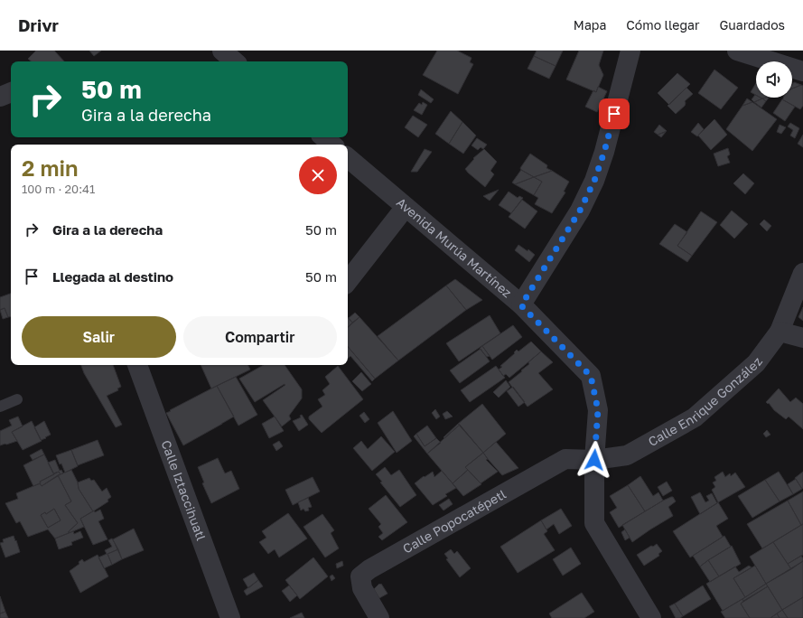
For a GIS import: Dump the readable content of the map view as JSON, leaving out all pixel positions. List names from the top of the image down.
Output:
{
  "streets": {
    "street": [
      "Avenida Murúa Martínez",
      "Calle Enrique González",
      "Calle Iztaccihuatl",
      "Calle Popocatépetl"
    ]
  },
  "crossings": [
    ["Avenida Murúa Martínez", "Calle Enrique González"],
    ["Avenida Murúa Martínez", "Calle Popocatépetl"],
    ["Calle Enrique González", "Calle Popocatépetl"]
  ],
  "page": {
    "header": "Drivr",
    "nav": ["Mapa", "Cómo llegar", "Guardados"],
    "turn": ["50 m", "Gira a la derecha"],
    "heading": ["2 min", "100 m · 20:41"],
    "list": [
      {
        "name": "Gira a la derecha",
        "value": "50 m"
      },
      {
        "name": "Llegada al destino",
        "value": "50 m"
      }
    ],
    "buttons": ["Salir", "Compartir"]
  }
}
